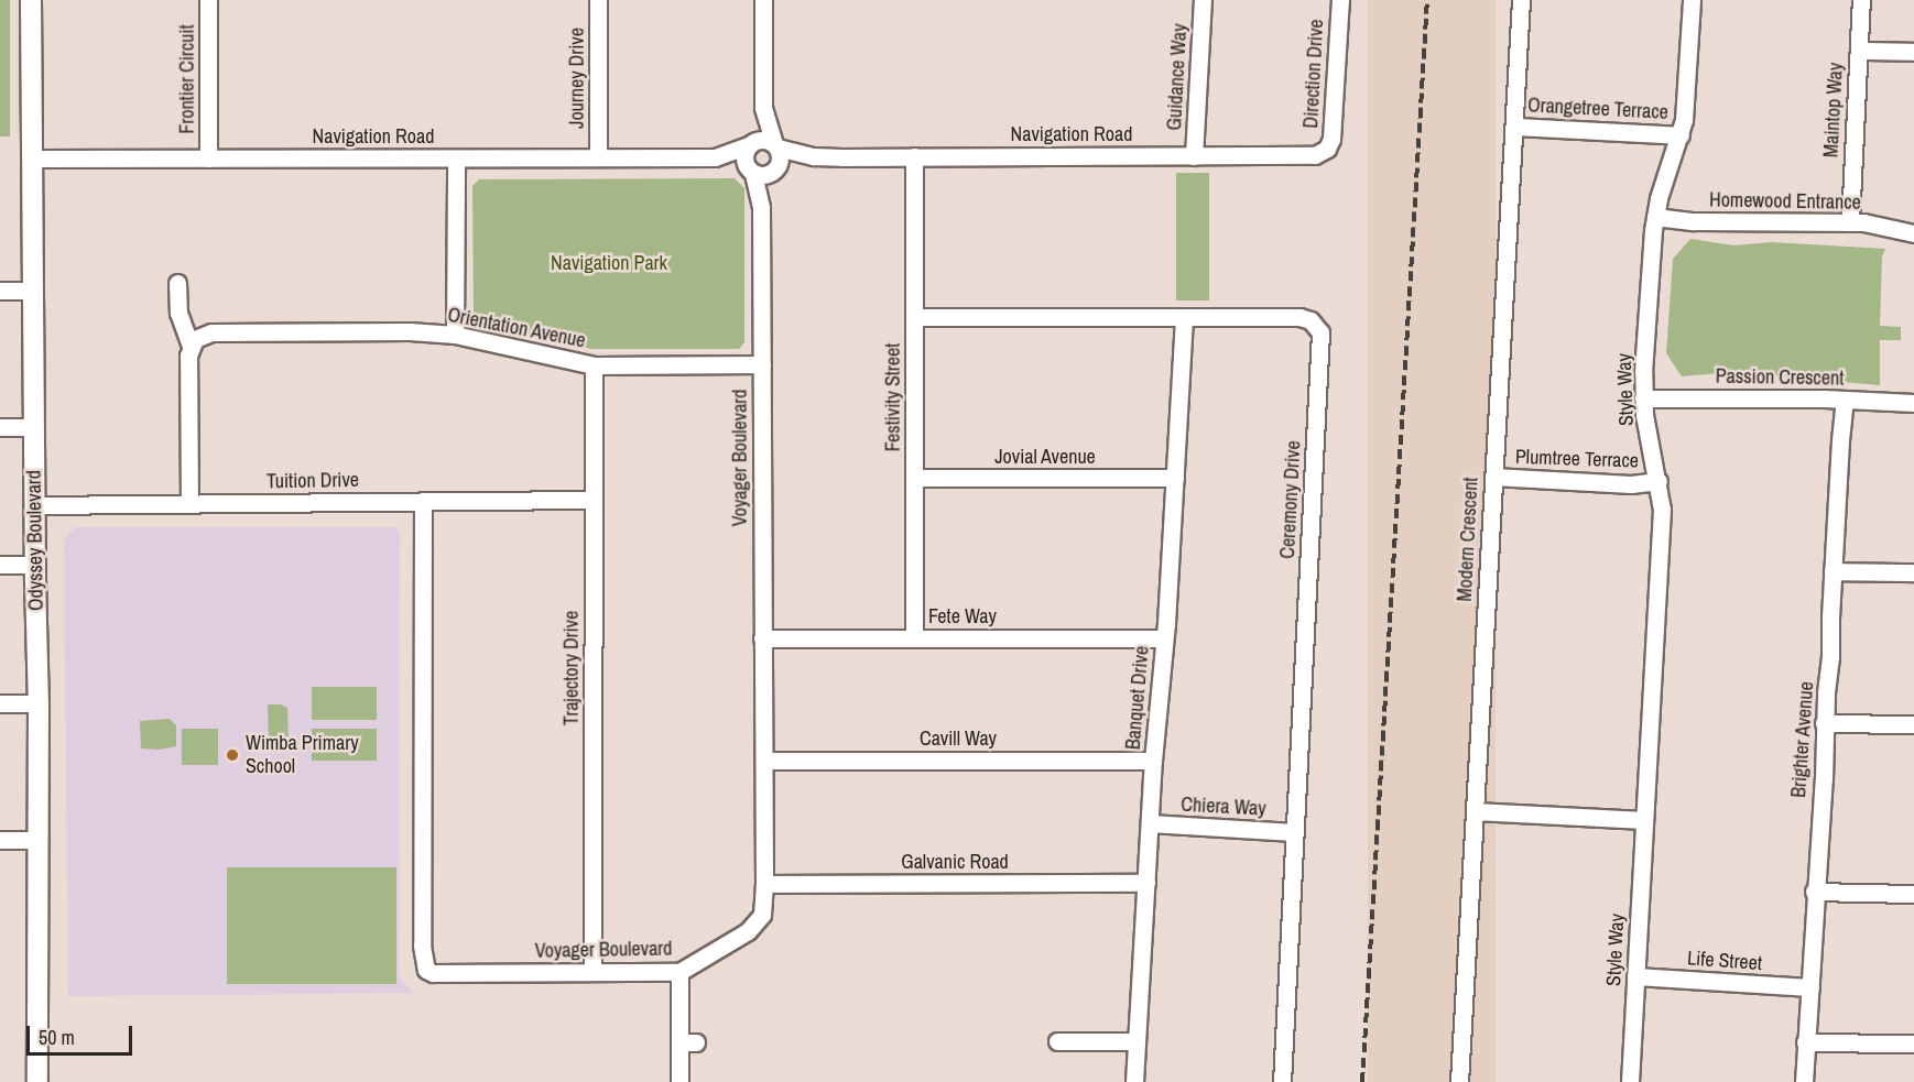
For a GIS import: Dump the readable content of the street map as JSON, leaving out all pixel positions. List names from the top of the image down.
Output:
{
  "streets": {
    "street": [
      "Direction Drive",
      "Guidance Way",
      "Journey Drive",
      "Frontier Circuit",
      "Orangetree Terrace",
      "Maintop Way",
      "Navigation Road",
      "Homewood Entrance",
      "Orientation Avenue",
      "Passion Crescent",
      "Style Way",
      "Festivity Street",
      "Jovial Avenue",
      "Voyager Boulevard",
      "Plumtree Terrace",
      "Tuition Drive",
      "Ceremony Drive",
      "Modern Crescent",
      "Odyssey Boulevard",
      "Fete Way",
      "Trajectory Drive",
      "Banquet Drive",
      "Cavill Way",
      "Brighter Avenue",
      "Chiera Way",
      "Galvanic Road",
      "Life Street"
    ]
  },
  "crossings": [
    ["Direction Drive", "Navigation Road"],
    ["Guidance Way", "Navigation Road"],
    ["Journey Drive", "Navigation Road"],
    ["Frontier Circuit", "Navigation Road"],
    ["Orangetree Terrace", "Style Way"],
    ["Orangetree Terrace", "Modern Crescent"],
    ["Maintop Way", "Homewood Entrance"],
    ["Navigation Road", "Festivity Street"],
    ["Navigation Road", "Voyager Boulevard"],
    ["Navigation Road", "Odyssey Boulevard"],
    ["Homewood Entrance", "Style Way"],
    ["Orientation Avenue", "Voyager Boulevard"],
    ["Orientation Avenue", "Trajectory Drive"],
    ["Passion Crescent", "Style Way"],
    ["Passion Crescent", "Brighter Avenue"],
    ["Style Way", "Plumtree Terrace"],
    ["Style Way", "Life Street"],
    ["Festivity Street", "Jovial Avenue"],
    ["Festivity Street", "Ceremony Drive"],
    ["Festivity Street", "Fete Way"],
    ["Jovial Avenue", "Banquet Drive"],
    ["Voyager Boulevard", "Tuition Drive"],
    ["Voyager Boulevard", "Fete Way"],
    ["Voyager Boulevard", "Trajectory Drive"],
    ["Voyager Boulevard", "Cavill Way"],
    ["Voyager Boulevard", "Galvanic Road"],
    ["Plumtree Terrace", "Modern Crescent"],
    ["Tuition Drive", "Odyssey Boulevard"],
    ["Tuition Drive", "Trajectory Drive"],
    ["Ceremony Drive", "Banquet Drive"],
    ["Ceremony Drive", "Chiera Way"],
    ["Fete Way", "Banquet Drive"],
    ["Banquet Drive", "Cavill Way"],
    ["Banquet Drive", "Chiera Way"],
    ["Banquet Drive", "Galvanic Road"],
    ["Brighter Avenue", "Life Street"]
  ],
  "parks": ["Navigation Park"],
  "places": ["Wimba Primary School"],
  "scale_bar": "50 m"
}
